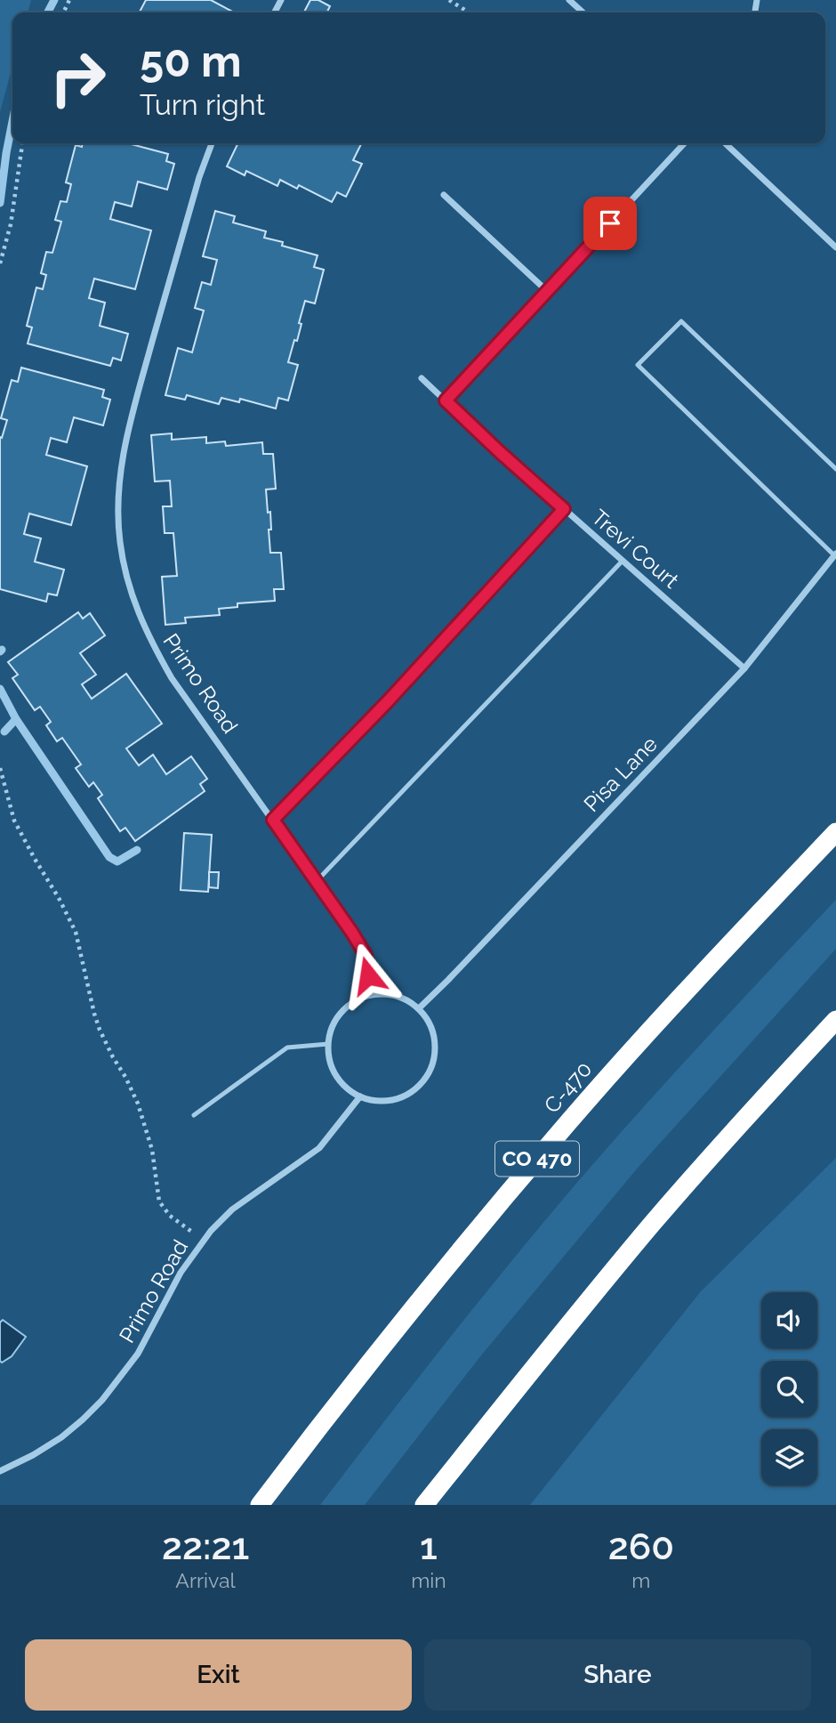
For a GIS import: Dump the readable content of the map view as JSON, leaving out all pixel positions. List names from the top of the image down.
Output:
{
  "streets": {
    "highway": ["C-470", "CO 470"],
    "street": ["Trevi Court", "Primo Road", "Pisa Lane"]
  },
  "crossings": [
    ["Trevi Court", "Pisa Lane"],
    ["Primo Road", "Pisa Lane"]
  ],
  "page": {
    "turn": ["50 m", "Turn right"],
    "eta": [
      "22:21",
      "Arrival",
      "1",
      "min",
      "260",
      "m"
    ],
    "buttons": ["Exit", "Share"]
  }
}
